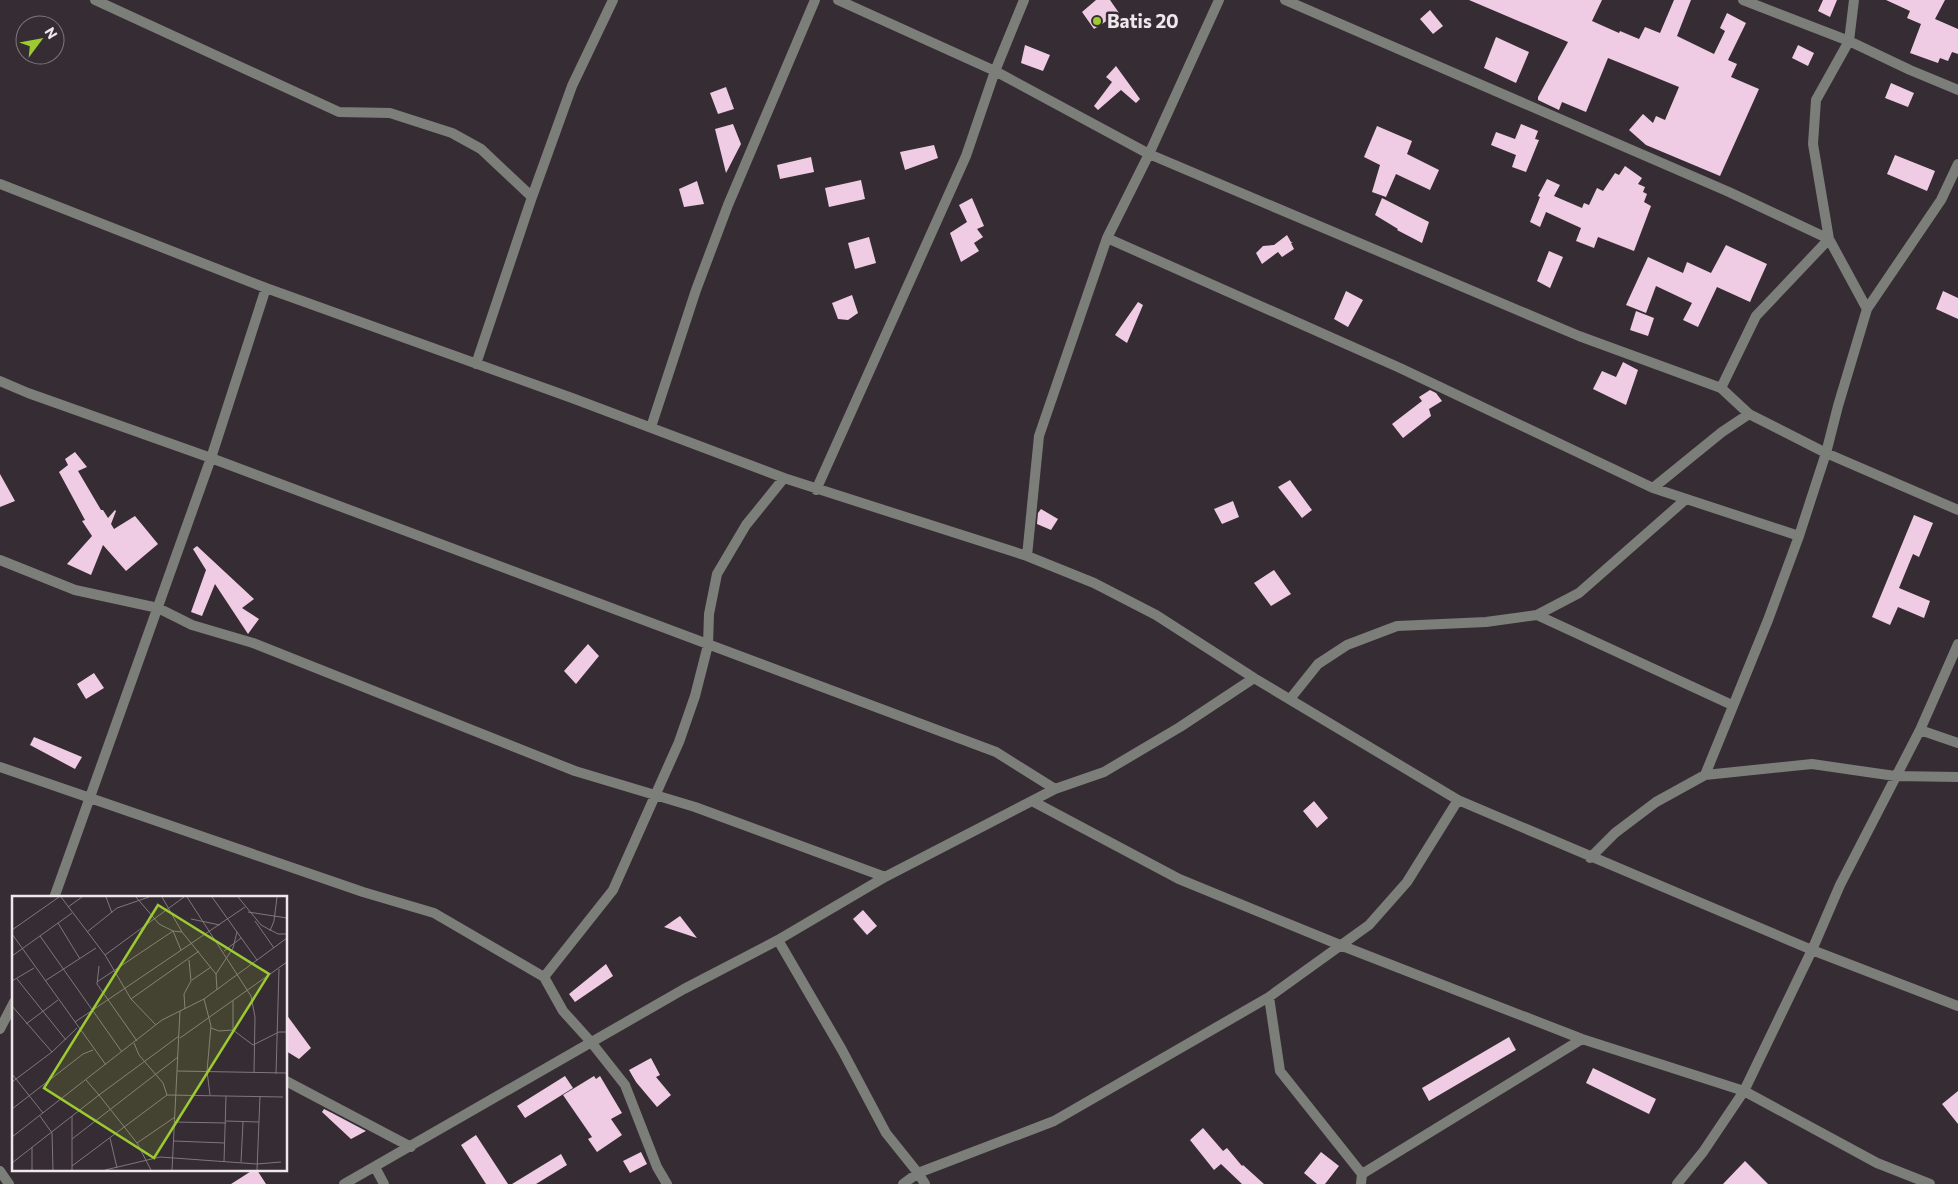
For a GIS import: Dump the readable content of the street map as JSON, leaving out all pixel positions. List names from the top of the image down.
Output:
{
  "places": ["Batis 20"],
  "north": "top right"
}
